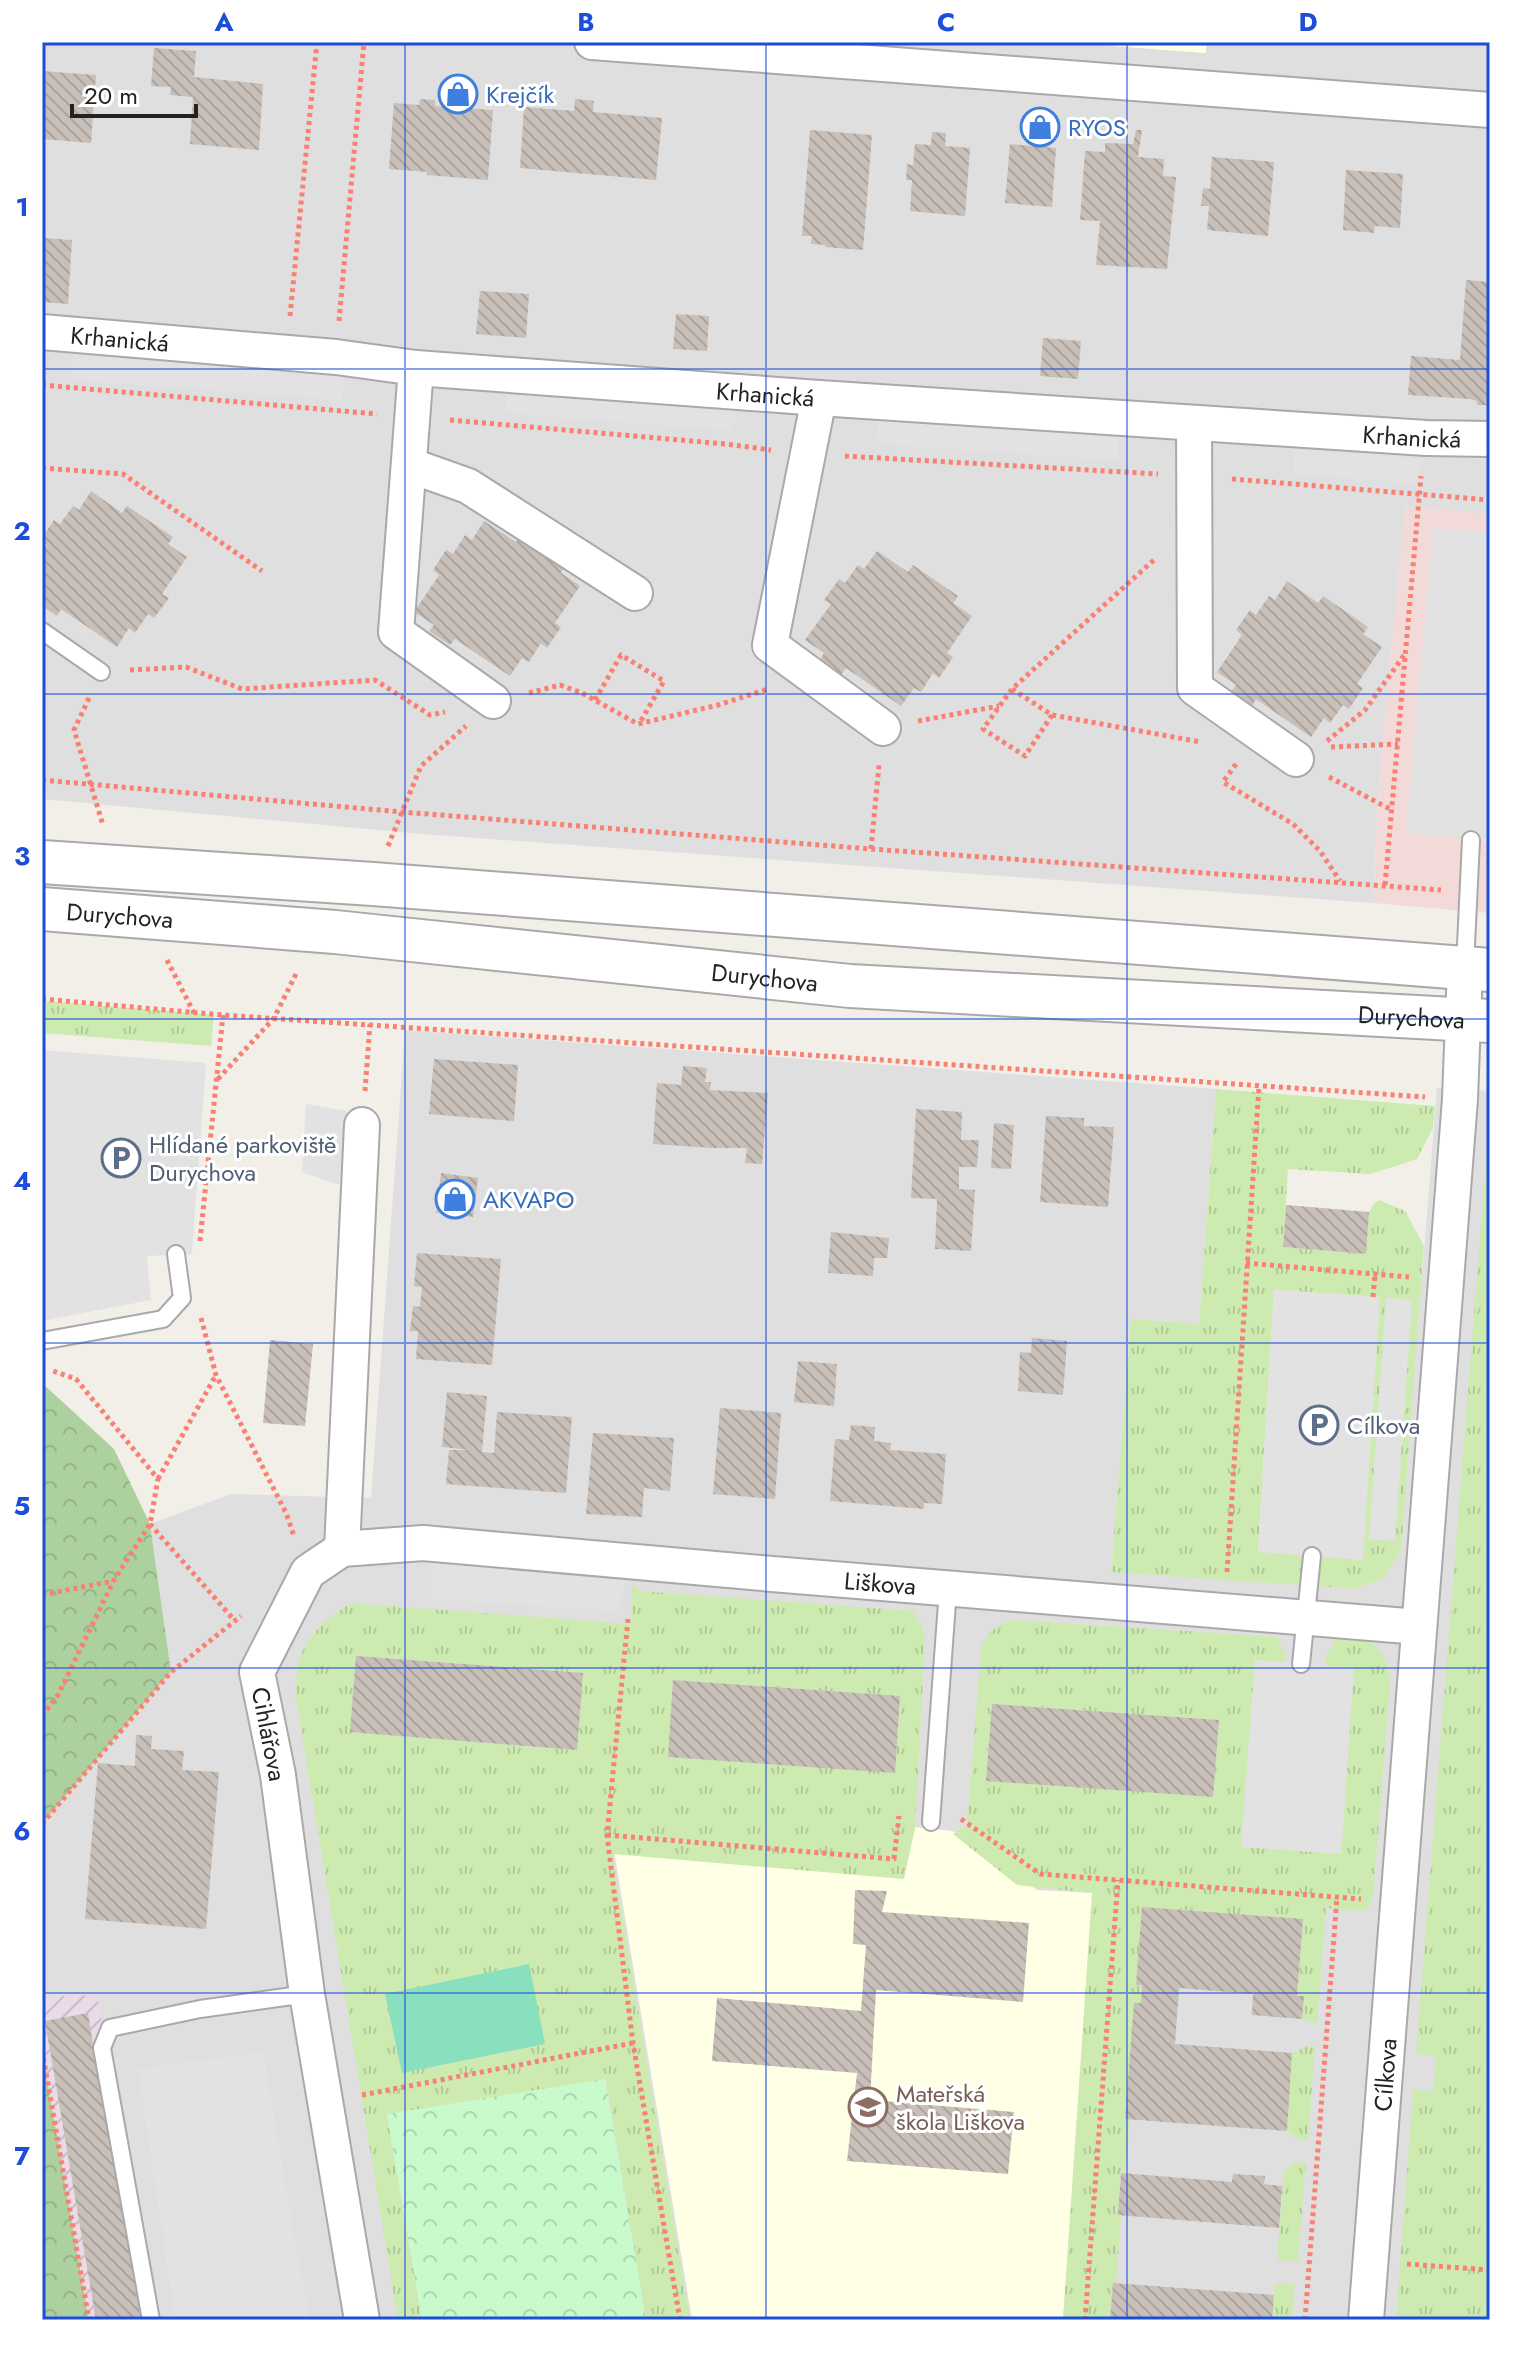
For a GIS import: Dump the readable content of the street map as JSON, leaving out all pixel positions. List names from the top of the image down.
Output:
{
  "streets": {
    "street": [
      "Krhanická",
      "Durychova",
      "Liškova",
      "Cihlářova",
      "Cílkova"
    ]
  },
  "crossings": [
    ["Durychova", "Cílkova"],
    ["Liškova", "Cihlářova"],
    ["Liškova", "Cílkova"]
  ],
  "places": {
    "shop": ["Krejčík", "RYOS", "AKVAPO"],
    "parking": ["Hlídané parkoviště Durychova", "Cílkova"],
    "school or university": ["Mateřská škola Liškova"]
  },
  "scale_bar": "20 m",
  "grid": {
    "columns": [
      "A",
      "B",
      "C",
      "D"
    ],
    "rows": [
      "1",
      "2",
      "3",
      "4",
      "5",
      "6",
      "7"
    ]
  }
}
